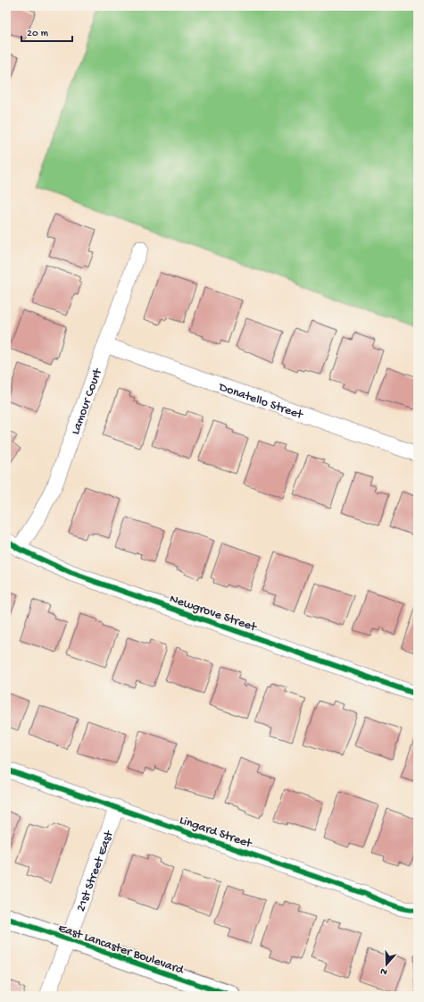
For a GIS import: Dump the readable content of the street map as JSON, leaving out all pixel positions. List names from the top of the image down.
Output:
{
  "streets": {
    "main road": ["East Lancaster Boulevard"],
    "street": [
      "Donatello Street",
      "Lamour Court",
      "Newgrove Street",
      "Lingard Street",
      "21st Street East"
    ]
  },
  "crossings": [
    ["Donatello Street", "Lamour Court"],
    ["Lamour Court", "Newgrove Street"],
    ["Lingard Street", "21st Street East"],
    ["21st Street East", "East Lancaster Boulevard"]
  ],
  "scale_bar": "20 m",
  "north": "bottom"
}
